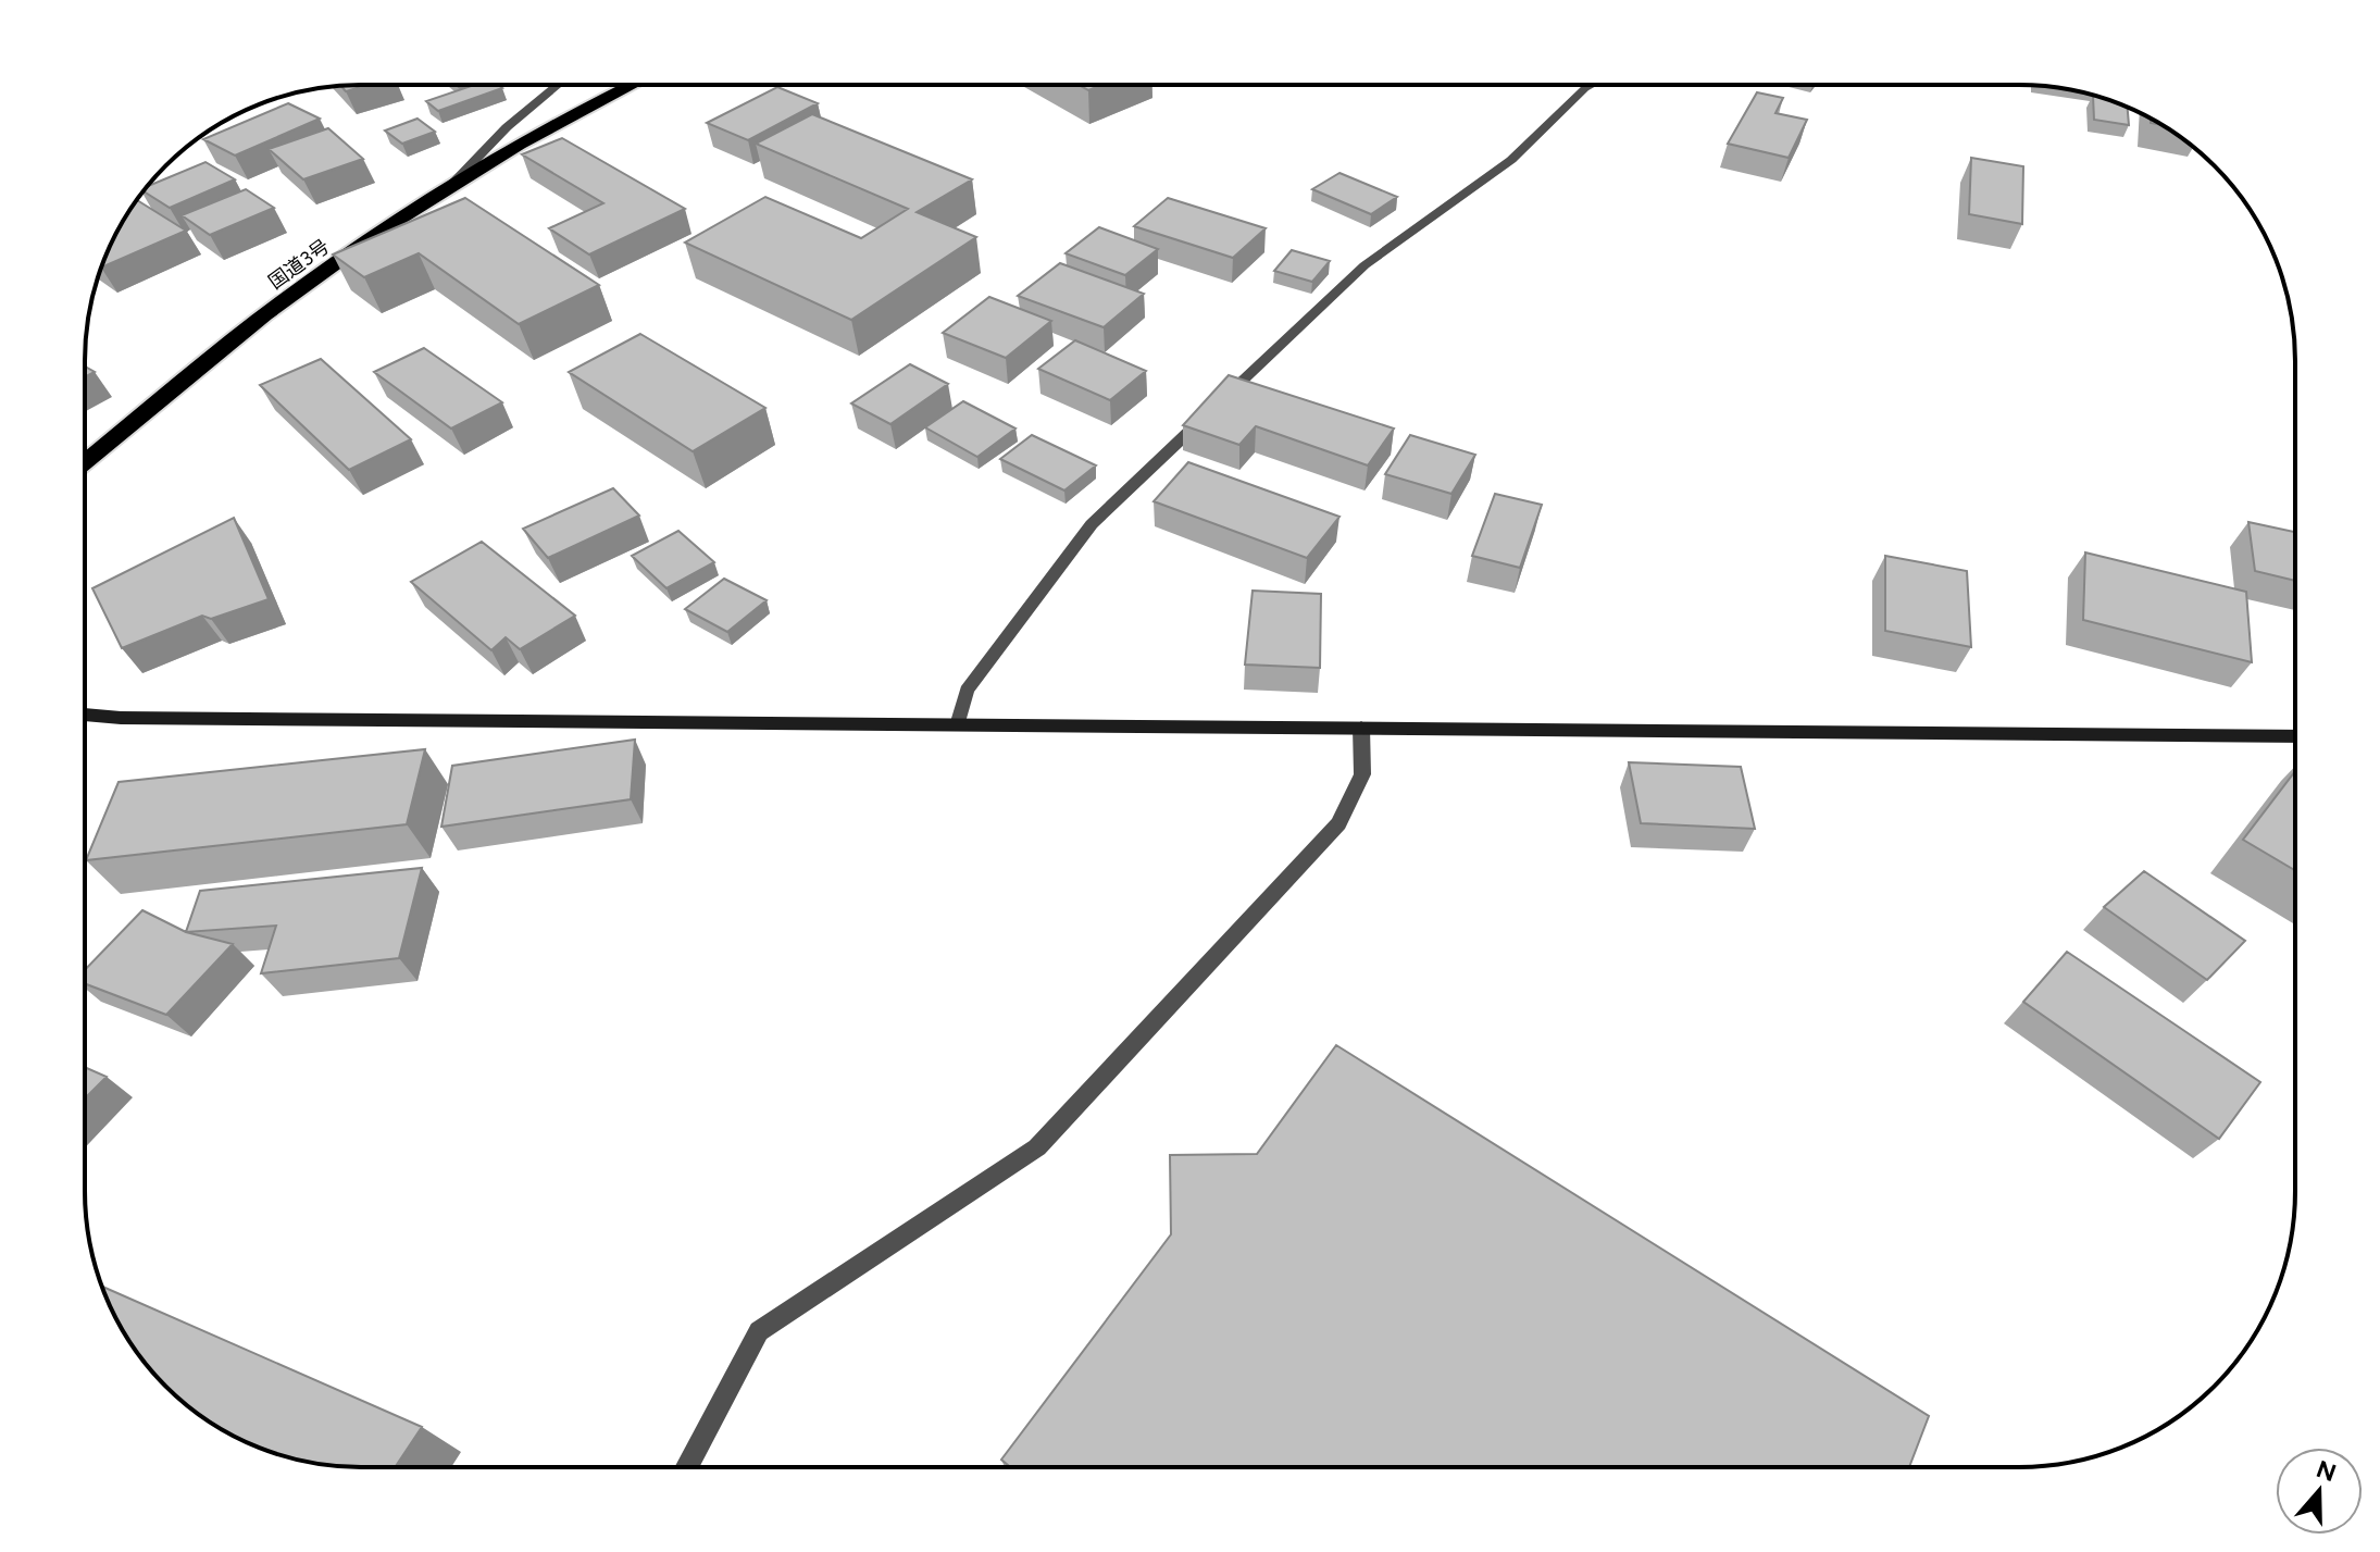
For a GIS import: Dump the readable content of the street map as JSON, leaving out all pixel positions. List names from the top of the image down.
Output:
{
  "streets": {
    "highway": ["国道3号"]
  },
  "north": "top"
}
